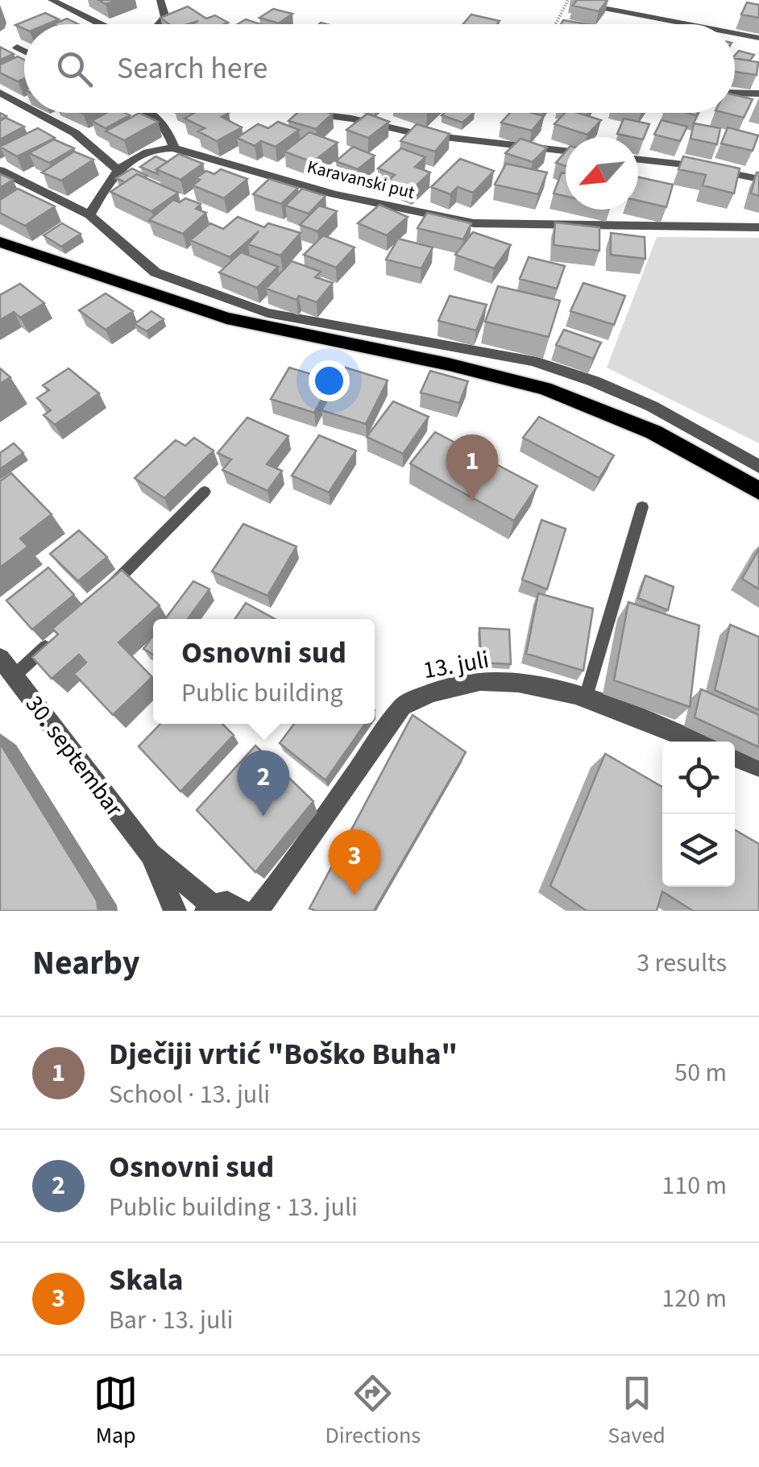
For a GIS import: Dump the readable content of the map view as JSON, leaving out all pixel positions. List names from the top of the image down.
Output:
{
  "streets": {
    "street": ["Karavanski put", "13. juli", "30. septembar"]
  },
  "north": "bottom left",
  "page": {
    "search": "Search here",
    "pins": ["1", "2", "3"],
    "popup": ["Osnovni sud", "Public building"],
    "heading": ["Nearby", "3 results"],
    "list": [
      {
        "mark": "1",
        "name": "Dječiji vrtić \"Boško Buha\"",
        "note": "School · 13. juli",
        "value": "50 m"
      },
      {
        "mark": "2",
        "name": "Osnovni sud",
        "note": "Public building · 13. juli",
        "value": "110 m"
      },
      {
        "mark": "3",
        "name": "Skala",
        "note": "Bar · 13. juli",
        "value": "120 m"
      }
    ],
    "nav": ["Map", "Directions", "Saved"]
  }
}
